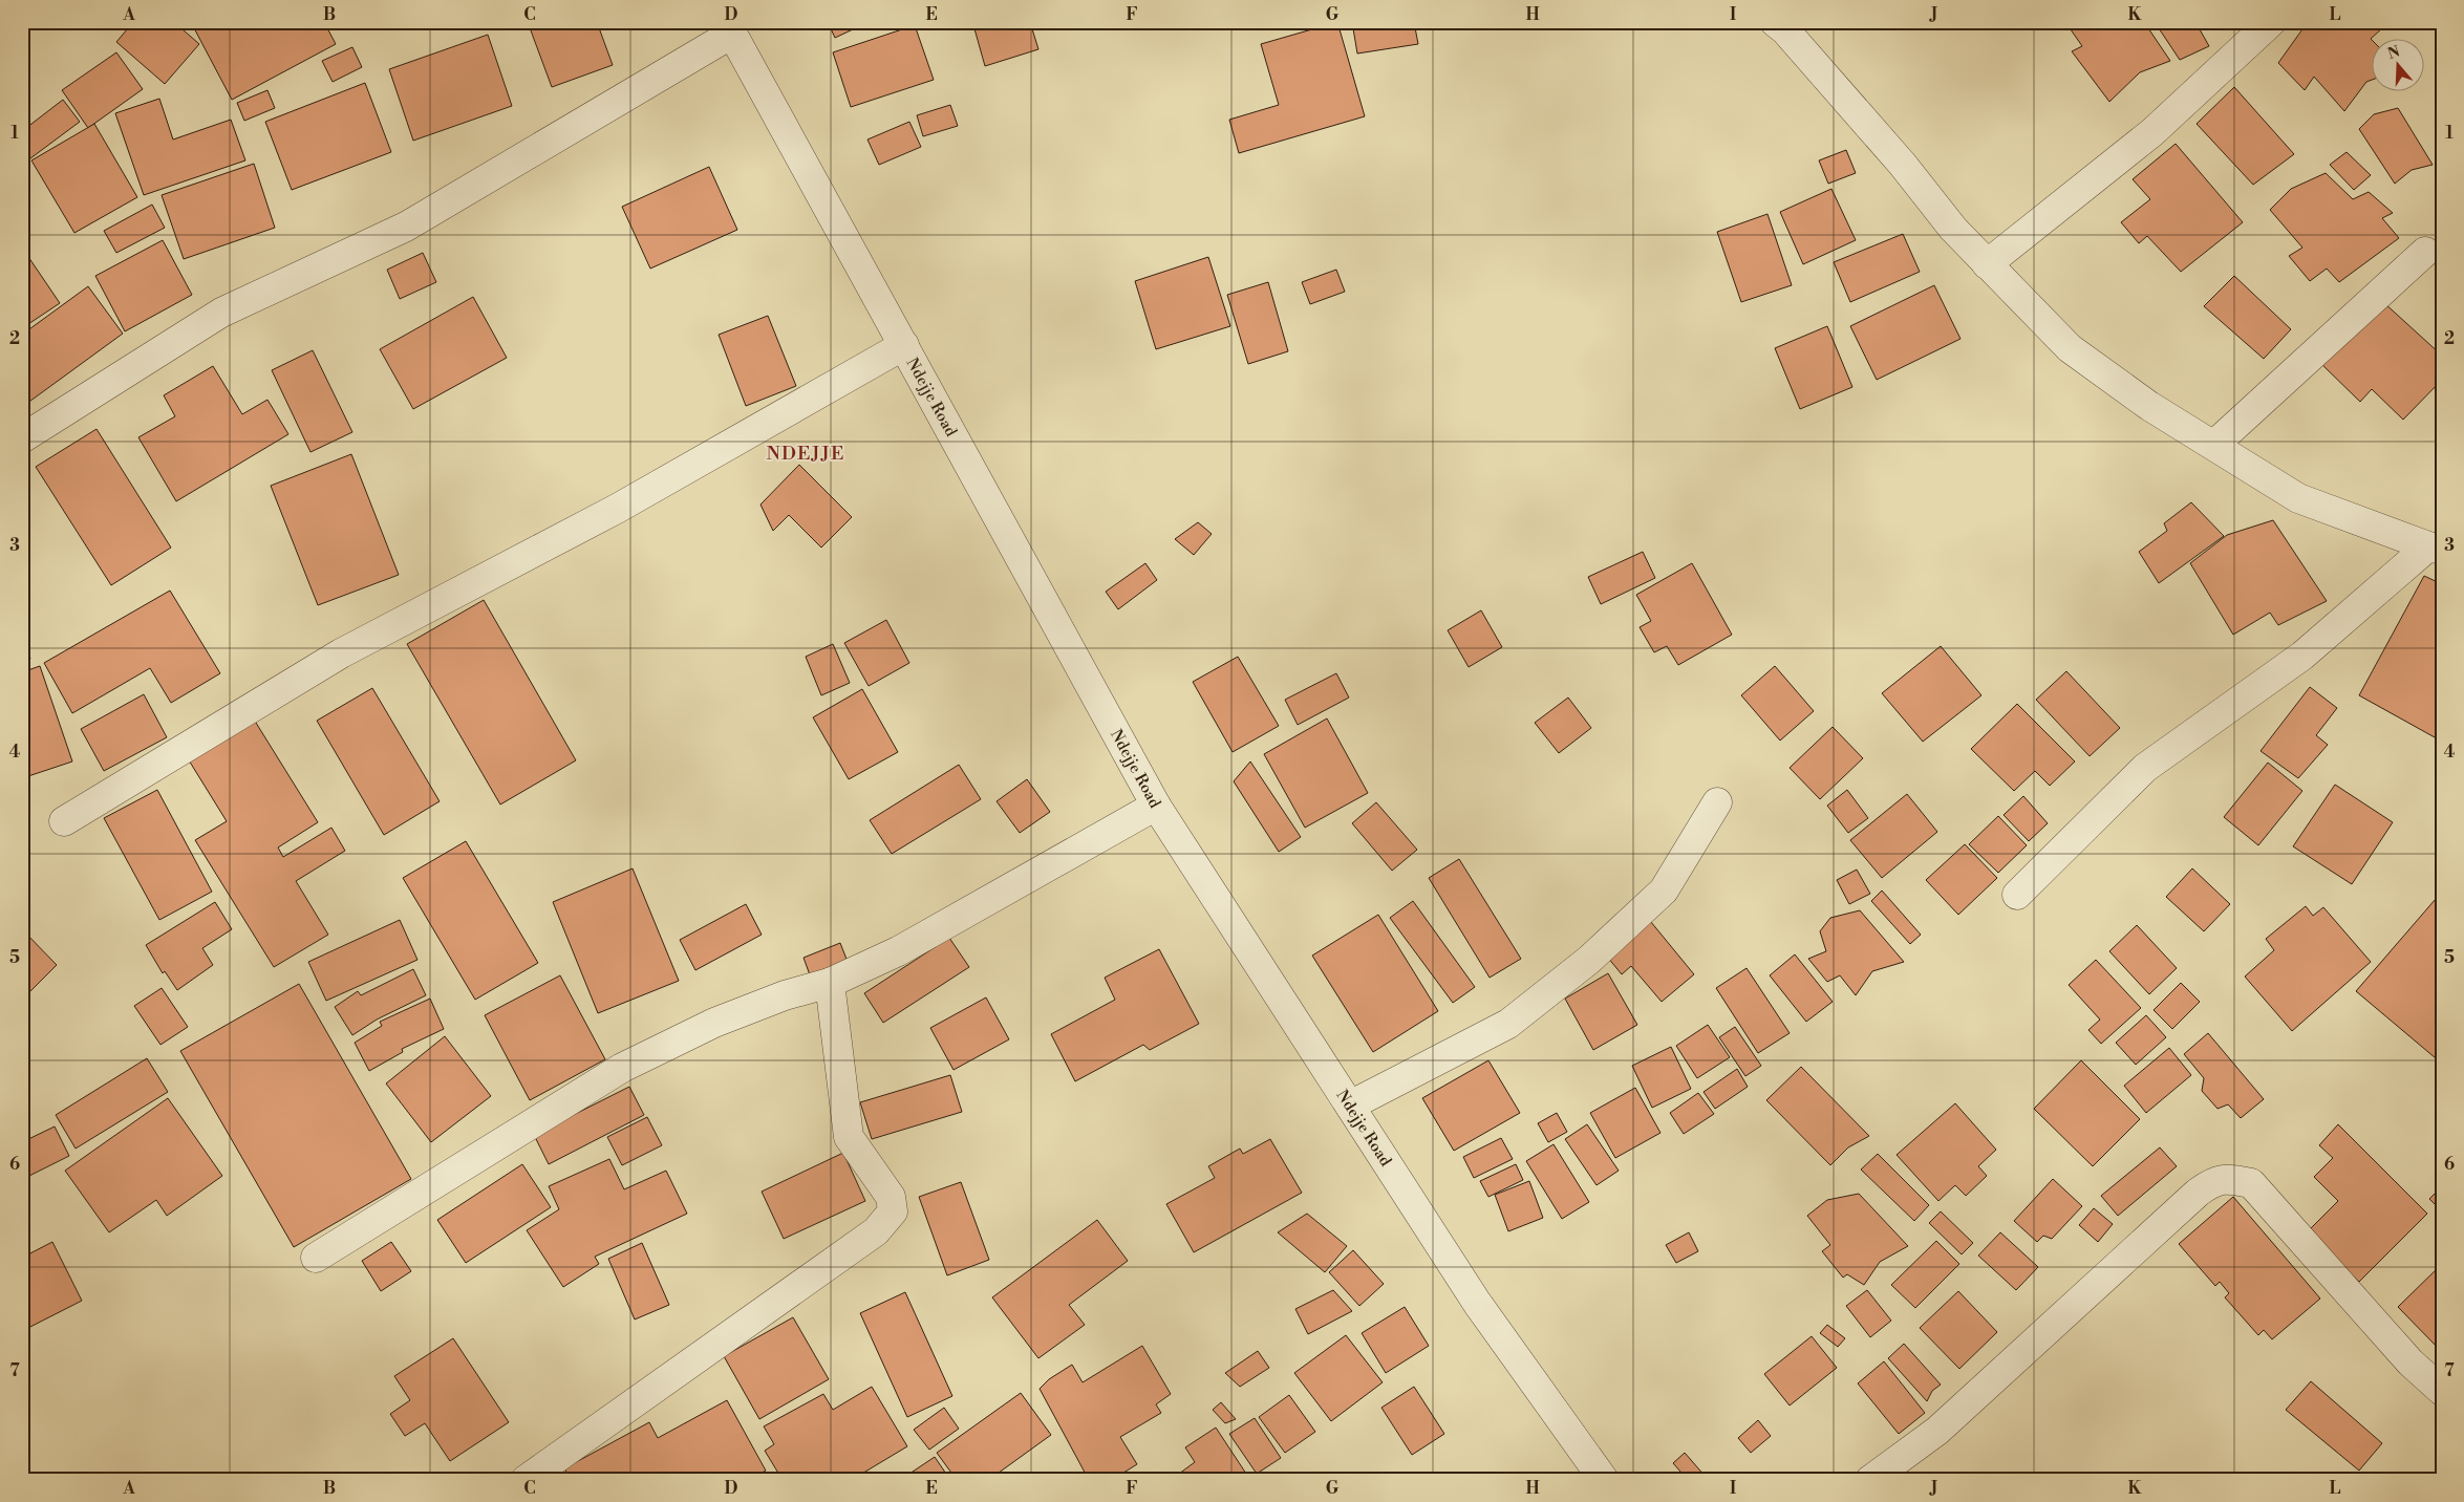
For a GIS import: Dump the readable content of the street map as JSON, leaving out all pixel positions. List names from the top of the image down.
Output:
{
  "streets": {
    "street": ["Ndejje Road"]
  },
  "districts": ["NDEJJE"],
  "north": "top",
  "grid": {
    "columns": [
      "A",
      "B",
      "C",
      "D",
      "E",
      "F",
      "G",
      "H",
      "I",
      "J",
      "K",
      "L"
    ],
    "rows": [
      "1",
      "2",
      "3",
      "4",
      "5",
      "6",
      "7"
    ]
  }
}
